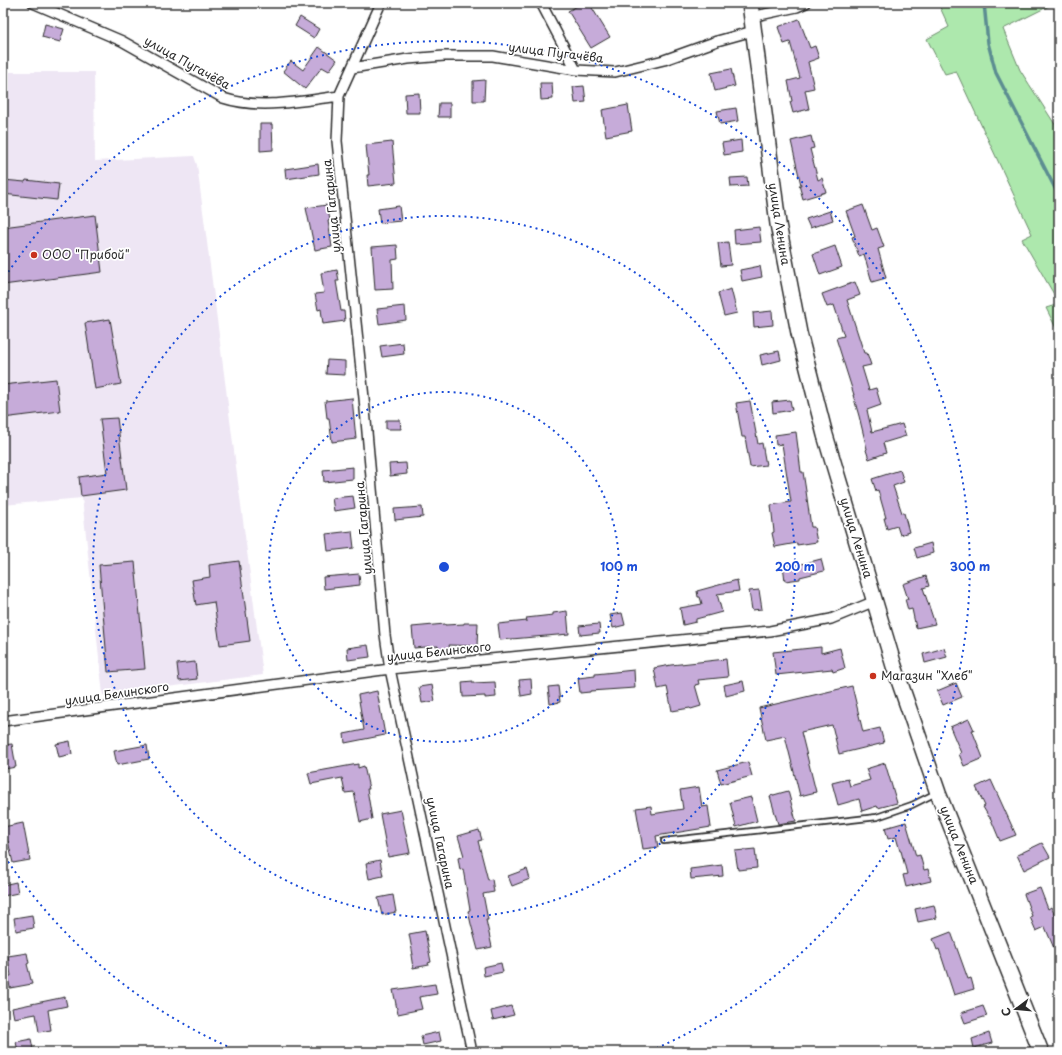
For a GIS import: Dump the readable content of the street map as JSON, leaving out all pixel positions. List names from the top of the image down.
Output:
{
  "streets": {
    "main road": ["улица Ленина"],
    "street": ["улица Пугачёва", "улица Гагарина", "улица Белинского"]
  },
  "crossings": [
    ["улица Пугачёва", "улица Гагарина"],
    ["улица Пугачёва", "улица Ленина"],
    ["улица Гагарина", "улица Белинского"],
    ["улица Ленина", "улица Белинского"]
  ],
  "places": ["ООО \"Прибой\"", "Магазин \"Хлеб\""],
  "north": "left",
  "rings": ["100 m", "200 m", "300 m"]
}
